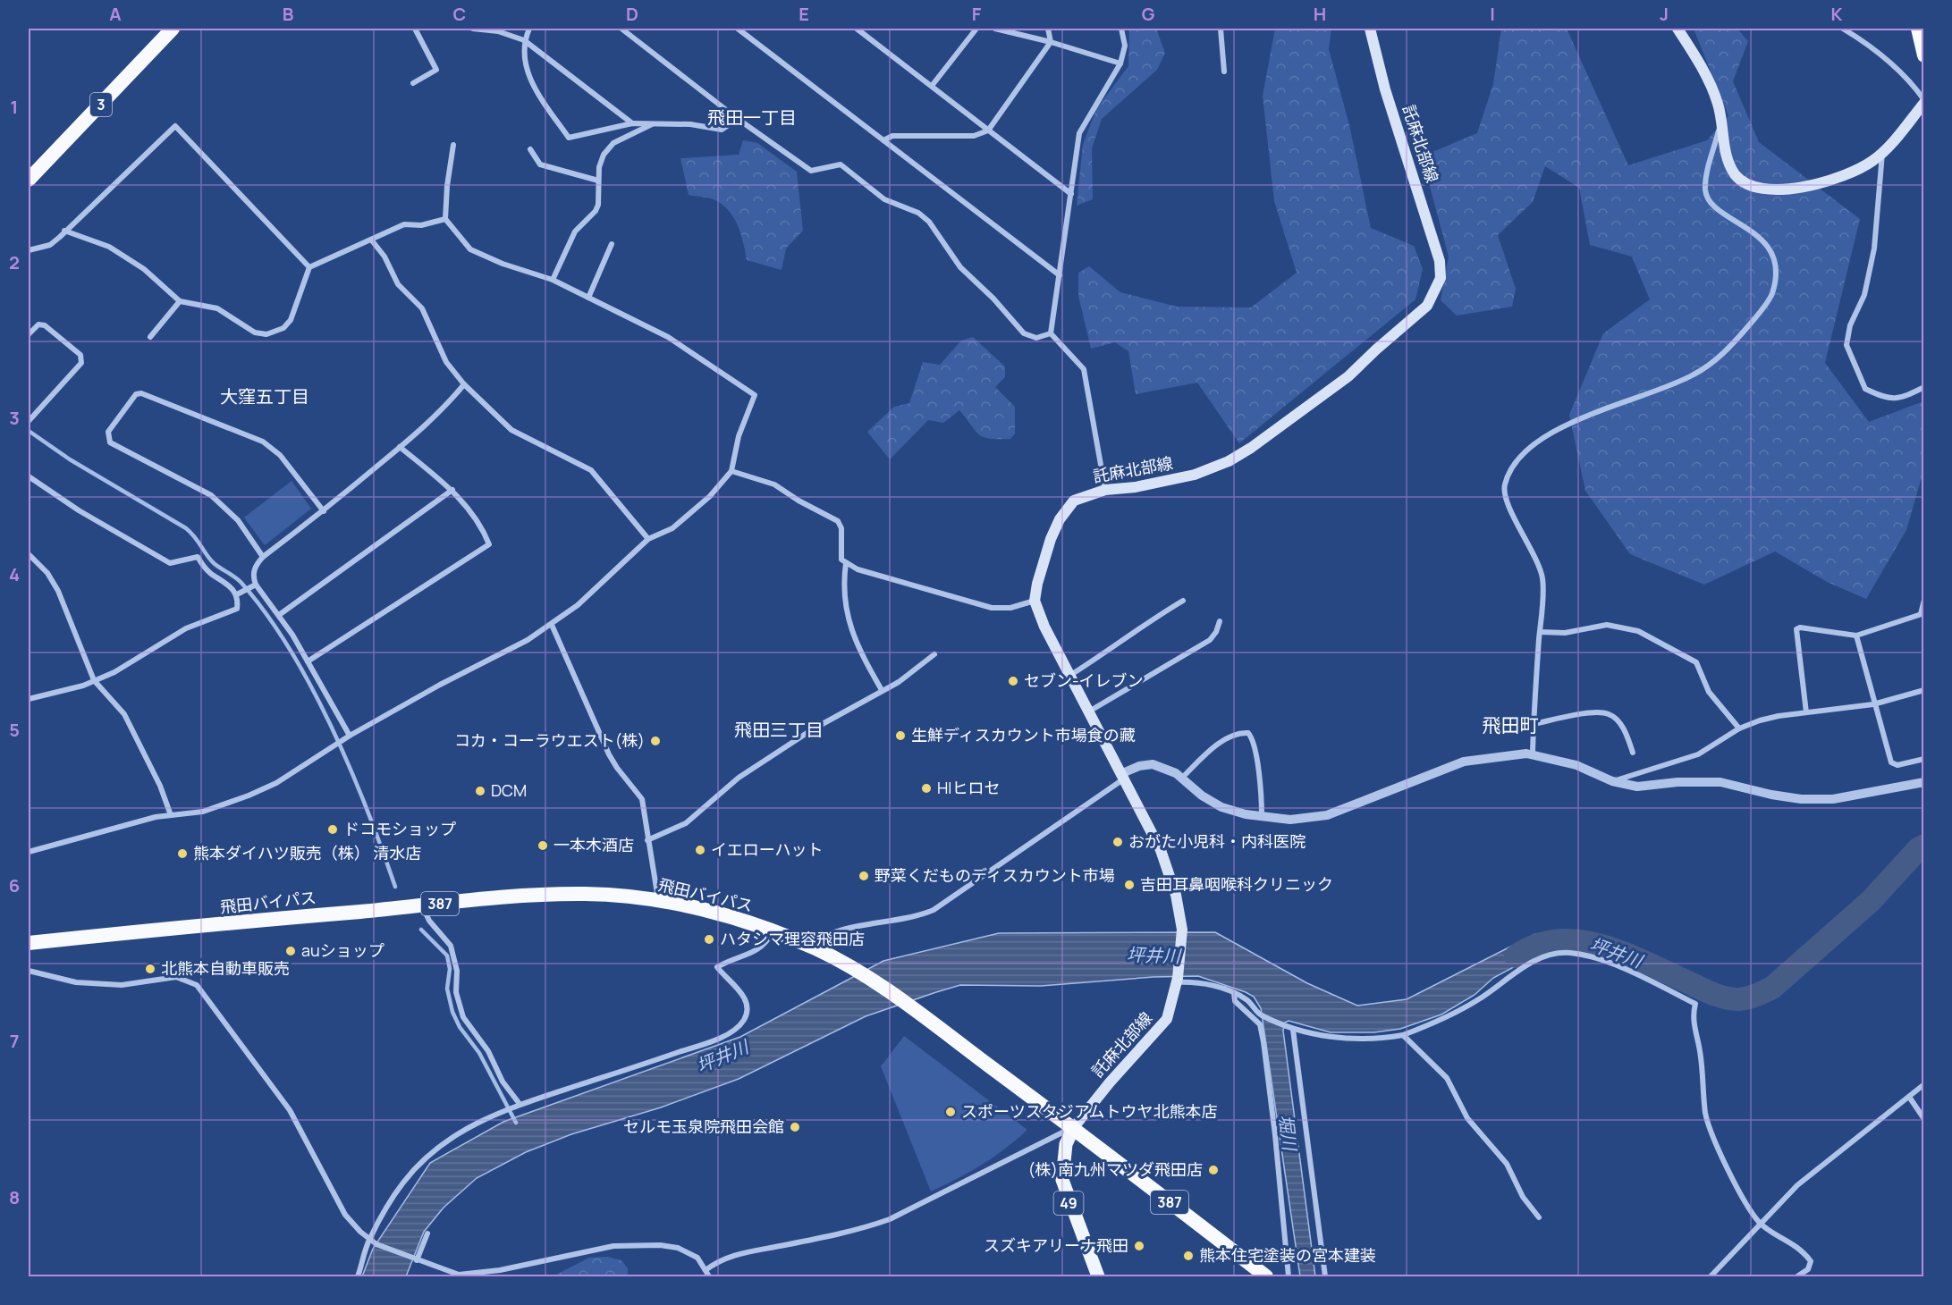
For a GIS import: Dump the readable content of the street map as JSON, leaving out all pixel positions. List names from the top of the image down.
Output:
{
  "streets": {
    "highway": ["3", "飛田バイパス", "387"],
    "main road": ["託麻北部線", "49"]
  },
  "crossings": [
    ["託麻北部線", "飛田バイパス"],
    ["託麻北部線", "49"],
    ["飛田バイパス", "49"]
  ],
  "districts": [
    "飛田一丁目",
    "大窪五丁目",
    "飛田町",
    "飛田三丁目"
  ],
  "water": ["坪井川", "堀川"],
  "places": [
    "セブン-イレブン",
    "生鮮ディスカウント市場食の藏",
    "コカ・コーラウエスト(株)",
    "HIヒロセ",
    "DCM",
    "ドコモショップ",
    "おがた小児科・内科医院",
    "一本木酒店",
    "イエローハット",
    "熊本ダイハツ販売（株） 清水店",
    "野菜くだものディスカウント市場",
    "吉田耳鼻咽喉科クリニック",
    "ハタシマ理容飛田店",
    "auショップ",
    "北熊本自動車販売",
    "スポーツスタジアムトウヤ北熊本店",
    "セルモ玉泉院飛田会館",
    "(株)南九州マツダ飛田店",
    "スズキアリーナ飛田",
    "熊本住宅塗装の宮本建装"
  ],
  "grid": {
    "columns": [
      "A",
      "B",
      "C",
      "D",
      "E",
      "F",
      "G",
      "H",
      "I",
      "J",
      "K"
    ],
    "rows": [
      "1",
      "2",
      "3",
      "4",
      "5",
      "6",
      "7",
      "8"
    ]
  }
}
